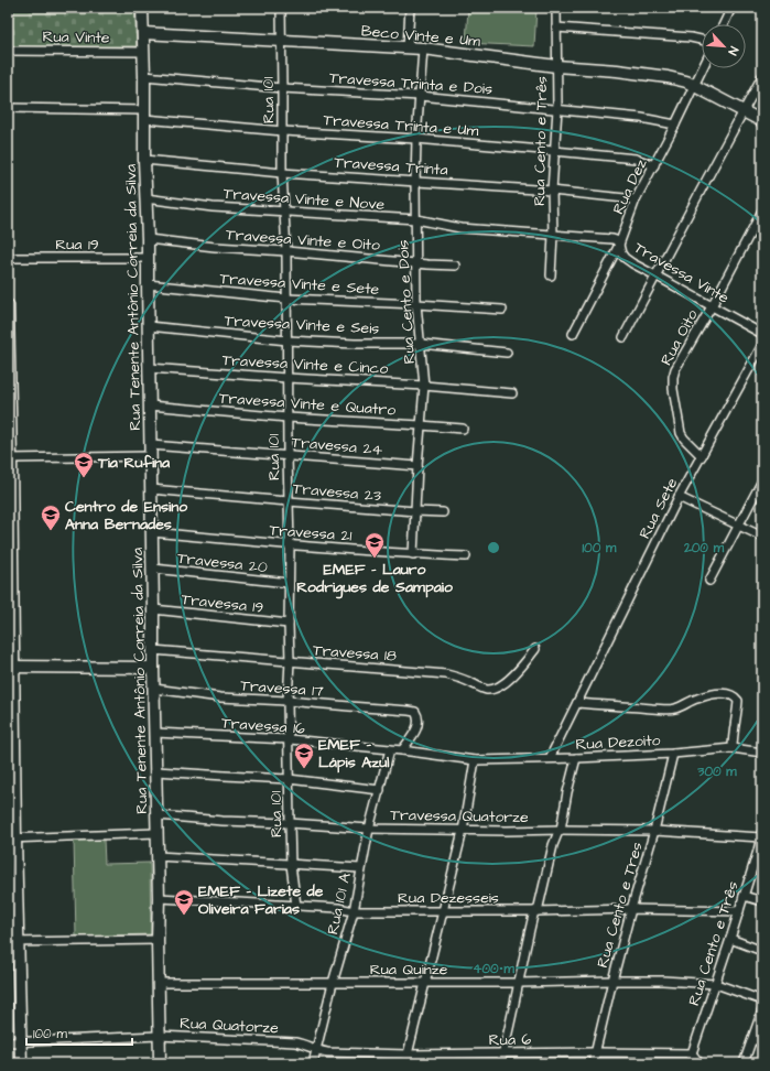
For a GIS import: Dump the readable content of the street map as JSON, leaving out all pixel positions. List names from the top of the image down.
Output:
{
  "streets": {
    "main road": ["Beco Vinte e Um", "Rua Tenente Antônio Correia da Silva"],
    "street": [
      "Rua Vinte",
      "Travessa Trinta e Dois",
      "Rua 101",
      "Travessa Trinta e Um",
      "Rua Cento e Três",
      "Travessa Trinta",
      "Rua Dez",
      "Travessa Vinte e Nove",
      "Travessa Vinte e Oito",
      "Rua 19",
      "Travessa Vinte",
      "Travessa Vinte e Sete",
      "Rua Cento e Dois",
      "Travessa Vinte e Seis",
      "Rua Oito",
      "Travessa Vinte e Cinco",
      "Travessa Vinte e Quatro",
      "Travessa 24",
      "Travessa 23",
      "Rua Sete",
      "Travessa 21",
      "Travessa 20",
      "Travessa 19",
      "Travessa 18",
      "Travessa 17",
      "Travessa 16",
      "Rua Dezoito",
      "Travessa Quatorze",
      "Rua Dezesseis",
      "Rua 101 A",
      "Rua Cento e Tres",
      "Rua Quinze",
      "Rua Quatorze",
      "Rua 6"
    ]
  },
  "crossings": [
    ["Beco Vinte e Um", "Rua 101"],
    ["Beco Vinte e Um", "Rua Cento e Três"],
    ["Beco Vinte e Um", "Rua Dez"],
    ["Beco Vinte e Um", "Rua Tenente Antônio Correia da Silva"],
    ["Beco Vinte e Um", "Rua Cento e Dois"],
    ["Rua Vinte", "Rua Tenente Antônio Correia da Silva"],
    ["Travessa Trinta e Dois", "Rua 101"],
    ["Travessa Trinta e Dois", "Rua Cento e Três"],
    ["Travessa Trinta e Dois", "Rua Dez"],
    ["Travessa Trinta e Dois", "Rua Tenente Antônio Correia da Silva"],
    ["Travessa Trinta e Dois", "Rua Cento e Dois"],
    ["Rua 101", "Travessa Trinta e Um"],
    ["Rua 101", "Travessa Trinta"],
    ["Rua 101", "Travessa Vinte e Nove"],
    ["Rua 101", "Travessa Vinte e Oito"],
    ["Rua 101", "Travessa Vinte e Sete"],
    ["Rua 101", "Travessa Vinte e Seis"],
    ["Rua 101", "Travessa Vinte e Cinco"],
    ["Rua 101", "Travessa Vinte e Quatro"],
    ["Rua 101", "Travessa 24"],
    ["Rua 101", "Travessa 23"],
    ["Rua 101", "Travessa 21"],
    ["Rua 101", "Travessa 20"],
    ["Rua 101", "Travessa 19"],
    ["Rua 101", "Travessa 18"],
    ["Rua 101", "Travessa 17"],
    ["Rua 101", "Travessa 16"],
    ["Rua 101", "Travessa Quatorze"],
    ["Rua 101", "Rua Dezesseis"],
    ["Travessa Trinta e Um", "Rua Cento e Três"],
    ["Travessa Trinta e Um", "Rua Dez"],
    ["Travessa Trinta e Um", "Rua Tenente Antônio Correia da Silva"],
    ["Travessa Trinta e Um", "Rua Cento e Dois"],
    ["Rua Cento e Três", "Travessa Trinta"],
    ["Rua Cento e Três", "Travessa Vinte"],
    ["Rua Cento e Três", "Travessa Quatorze"],
    ["Rua Cento e Três", "Rua Dezesseis"],
    ["Rua Cento e Três", "Rua Quinze"],
    ["Rua Cento e Três", "Rua 6"],
    ["Travessa Trinta", "Rua Dez"],
    ["Travessa Trinta", "Rua Tenente Antônio Correia da Silva"],
    ["Travessa Trinta", "Rua Cento e Dois"],
    ["Rua Dez", "Travessa Vinte"],
    ["Travessa Vinte e Nove", "Travessa Vinte"],
    ["Travessa Vinte e Nove", "Rua Tenente Antônio Correia da Silva"],
    ["Travessa Vinte e Nove", "Rua Cento e Dois"],
    ["Travessa Vinte e Oito", "Rua Tenente Antônio Correia da Silva"],
    ["Travessa Vinte e Oito", "Rua Cento e Dois"],
    ["Rua 19", "Rua Tenente Antônio Correia da Silva"],
    ["Travessa Vinte", "Rua Oito"],
    ["Travessa Vinte e Sete", "Rua Tenente Antônio Correia da Silva"],
    ["Travessa Vinte e Sete", "Rua Cento e Dois"],
    ["Rua Tenente Antônio Correia da Silva", "Travessa Vinte e Seis"],
    ["Rua Tenente Antônio Correia da Silva", "Travessa Vinte e Cinco"],
    ["Rua Tenente Antônio Correia da Silva", "Travessa Vinte e Quatro"],
    ["Rua Tenente Antônio Correia da Silva", "Travessa 24"],
    ["Rua Tenente Antônio Correia da Silva", "Travessa 23"],
    ["Rua Tenente Antônio Correia da Silva", "Travessa 21"],
    ["Rua Tenente Antônio Correia da Silva", "Travessa 20"],
    ["Rua Tenente Antônio Correia da Silva", "Travessa 19"],
    ["Rua Tenente Antônio Correia da Silva", "Travessa 18"],
    ["Rua Tenente Antônio Correia da Silva", "Travessa 17"],
    ["Rua Tenente Antônio Correia da Silva", "Travessa 16"],
    ["Rua Tenente Antônio Correia da Silva", "Travessa Quatorze"],
    ["Rua Tenente Antônio Correia da Silva", "Rua Dezesseis"],
    ["Rua Tenente Antônio Correia da Silva", "Rua Quinze"],
    ["Rua Tenente Antônio Correia da Silva", "Rua Quatorze"],
    ["Rua Cento e Dois", "Travessa Vinte e Seis"],
    ["Rua Cento e Dois", "Travessa Vinte e Cinco"],
    ["Rua Cento e Dois", "Travessa Vinte e Quatro"],
    ["Rua Cento e Dois", "Travessa 24"],
    ["Rua Cento e Dois", "Travessa 23"],
    ["Rua Cento e Dois", "Travessa 21"],
    ["Rua Oito", "Rua Sete"],
    ["Rua Sete", "Rua Dezoito"],
    ["Travessa 17", "Travessa 16"],
    ["Travessa 16", "Rua Dezoito"],
    ["Travessa 16", "Rua 101 A"],
    ["Rua Dezoito", "Rua Cento e Tres"],
    ["Travessa Quatorze", "Rua 101 A"],
    ["Travessa Quatorze", "Rua Cento e Tres"],
    ["Rua Dezesseis", "Rua 101 A"],
    ["Rua Dezesseis", "Rua Cento e Tres"],
    ["Rua 101 A", "Rua Quinze"],
    ["Rua 101 A", "Rua Quatorze"],
    ["Rua 101 A", "Rua 6"],
    ["Rua Cento e Tres", "Rua Quinze"],
    ["Rua Cento e Tres", "Rua 6"],
    ["Rua Quatorze", "Rua 6"]
  ],
  "places": {
    "school or university": [
      "Tia Rufina",
      "Centro de Ensino Anna Bernades",
      "EMEF - Lauro Rodrigues de Sampaio",
      "EMEF - Lápis Azul",
      "EMEF - Lizete de Oliveira Farias"
    ]
  },
  "scale_bar": "100 m",
  "north": "bottom right",
  "rings": [
    "100 m",
    "200 m",
    "300 m",
    "400 m"
  ]
}
